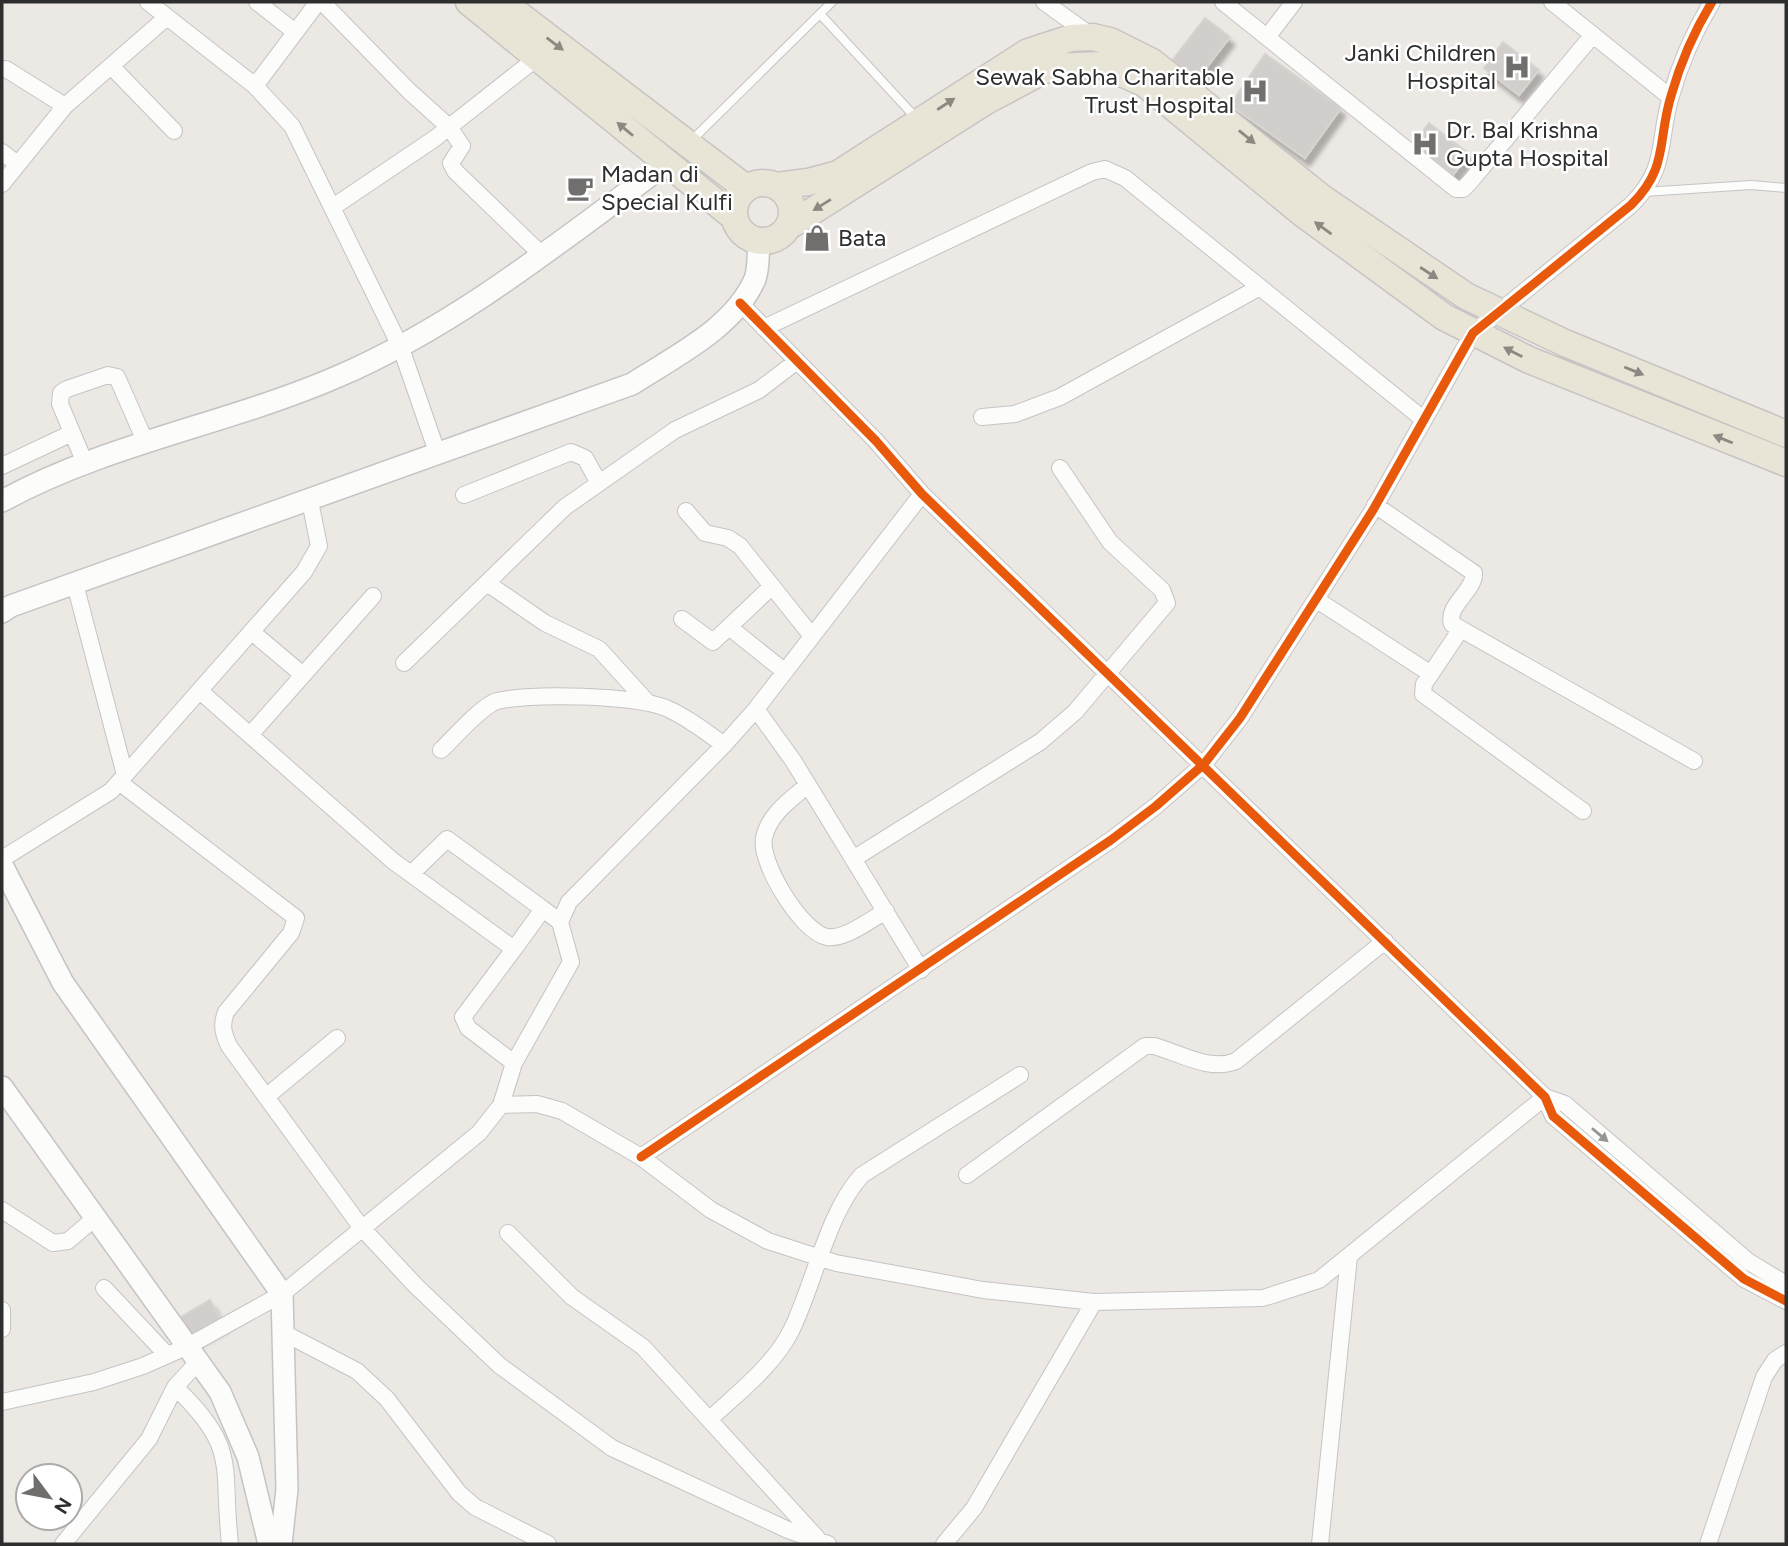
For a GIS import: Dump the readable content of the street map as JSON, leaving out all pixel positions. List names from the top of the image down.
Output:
{
  "places": {
    "hospital": ["Janki Children Hospital", "Sewak Sabha Charitable Trust Hospital", "Dr. Bal Krishna Gupta Hospital"],
    "cafe": ["Madan di Special Kulfi"],
    "shop": ["Bata"]
  },
  "north": "bottom right"
}
